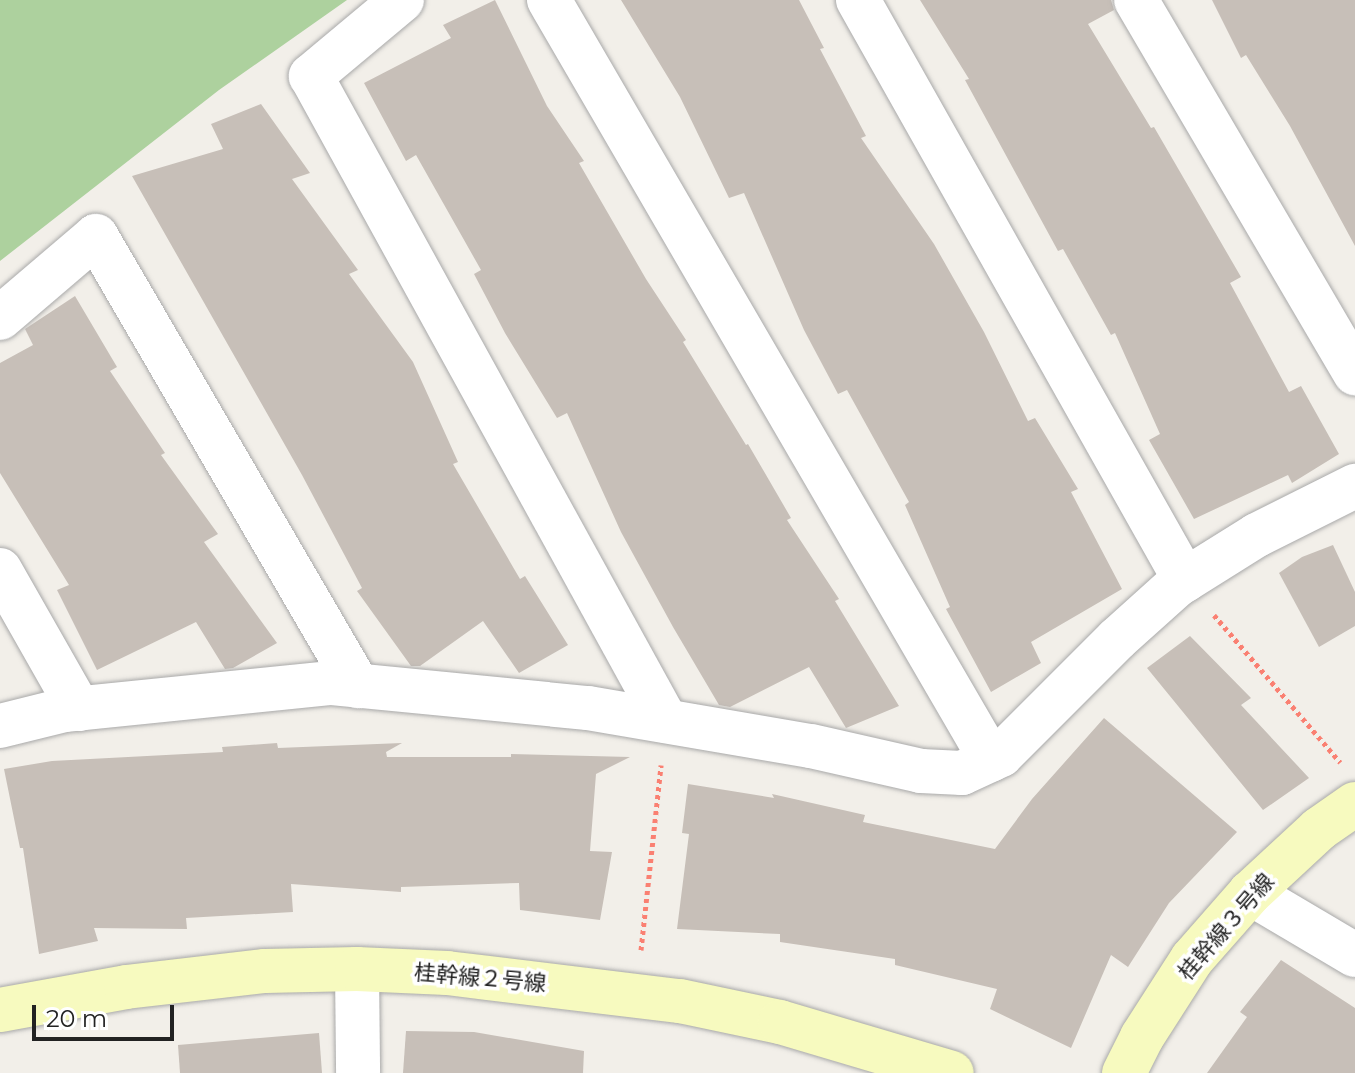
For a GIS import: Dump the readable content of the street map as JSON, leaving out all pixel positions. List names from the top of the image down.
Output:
{
  "streets": {
    "street": ["桂幹線３号線", "桂幹線２号線"]
  },
  "scale_bar": "20 m"
}
